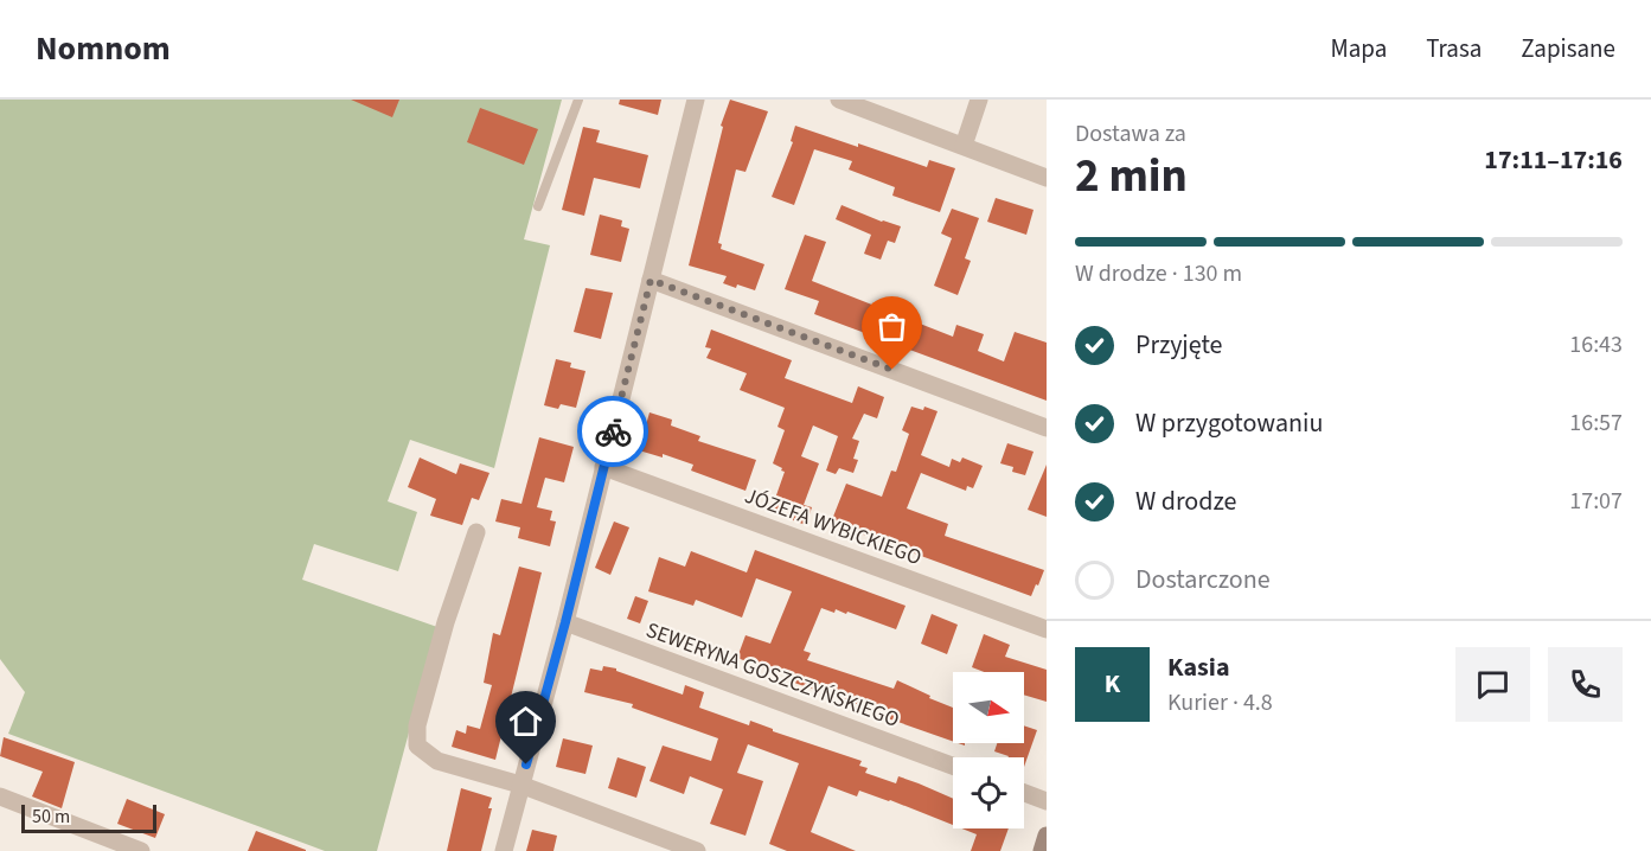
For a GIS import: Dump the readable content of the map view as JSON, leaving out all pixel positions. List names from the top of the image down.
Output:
{
  "streets": {
    "street": ["JÓZEFA WYBICKIEGO", "SEWERYNA GOSZCZYŃSKIEGO"]
  },
  "scale_bar": "50 m",
  "north": "right",
  "page": {
    "header": "Nomnom",
    "nav": ["Mapa", "Trasa", "Zapisane"],
    "heading": ["2 min", "Dostawa za", "17:11–17:16"],
    "panel": ["Kasia", "Kurier · 4.8"],
    "bar": "W drodze · 130 m",
    "list": [
      ["Przyjęte", "16:43"],
      ["W przygotowaniu", "16:57"],
      ["W drodze", "17:07"],
      "Dostarczone"
    ],
    "round": "K",
    "scale": "50 m"
  }
}
